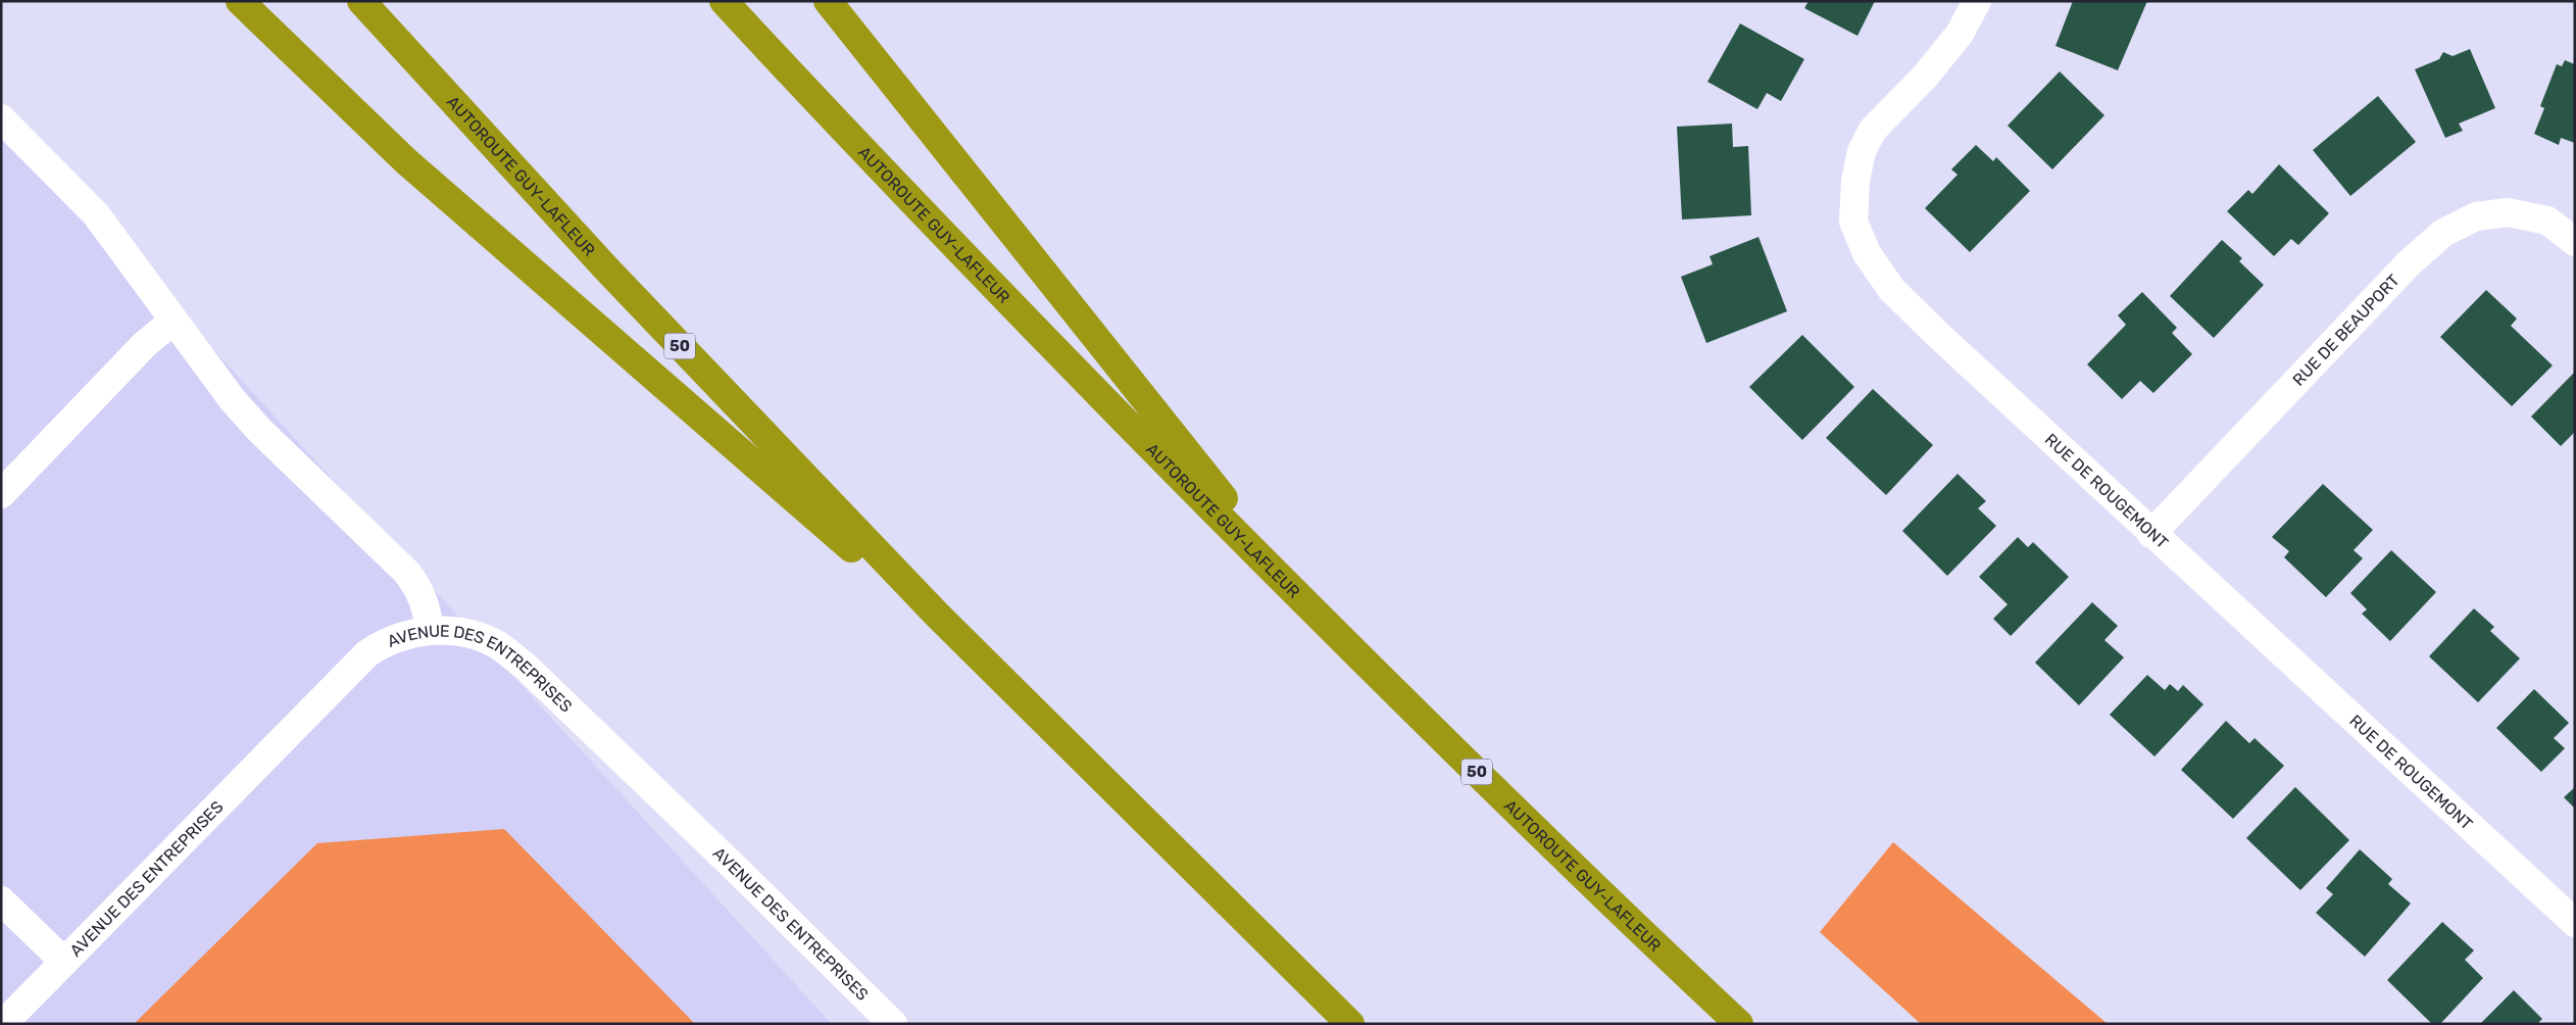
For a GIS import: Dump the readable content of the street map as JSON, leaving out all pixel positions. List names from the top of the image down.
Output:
{
  "streets": {
    "highway": ["AUTOROUTE GUY-LAFLEUR", "50"],
    "street": ["RUE DE BEAUPORT", "RUE DE ROUGEMONT", "AVENUE DES ENTREPRISES"]
  },
  "crossings": [
    ["RUE DE BEAUPORT", "RUE DE ROUGEMONT"]
  ]
}
